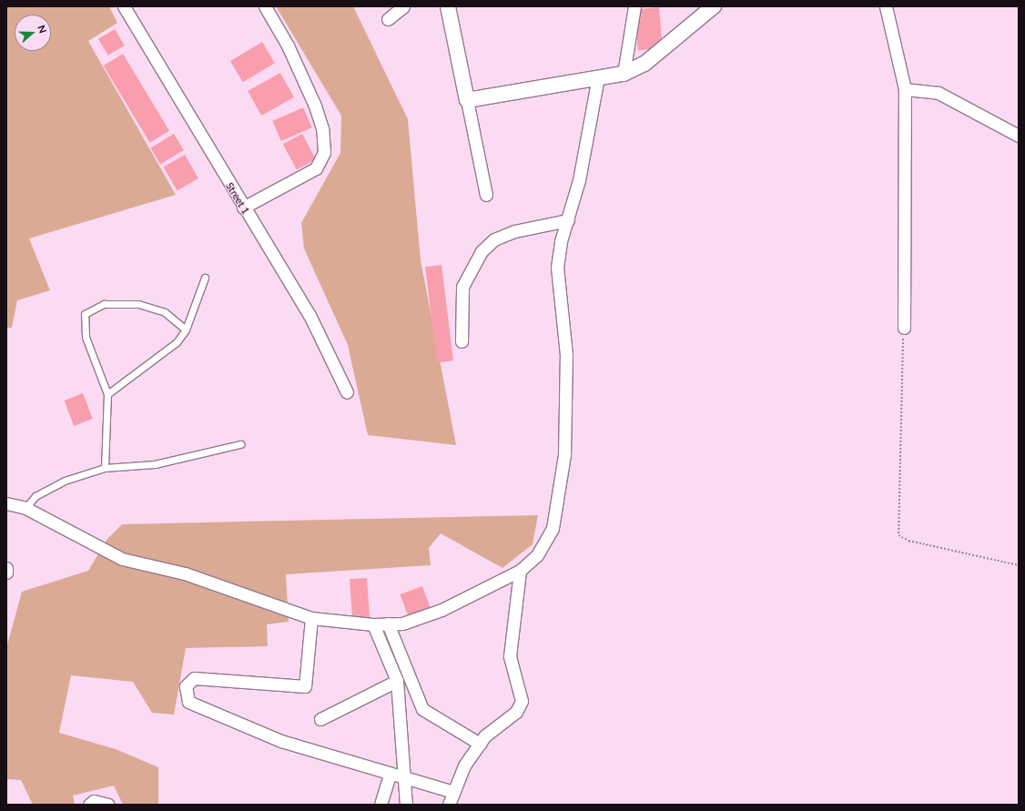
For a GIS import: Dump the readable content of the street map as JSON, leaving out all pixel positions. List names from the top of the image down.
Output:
{
  "streets": {
    "street": ["Street 1"]
  },
  "north": "right"
}
